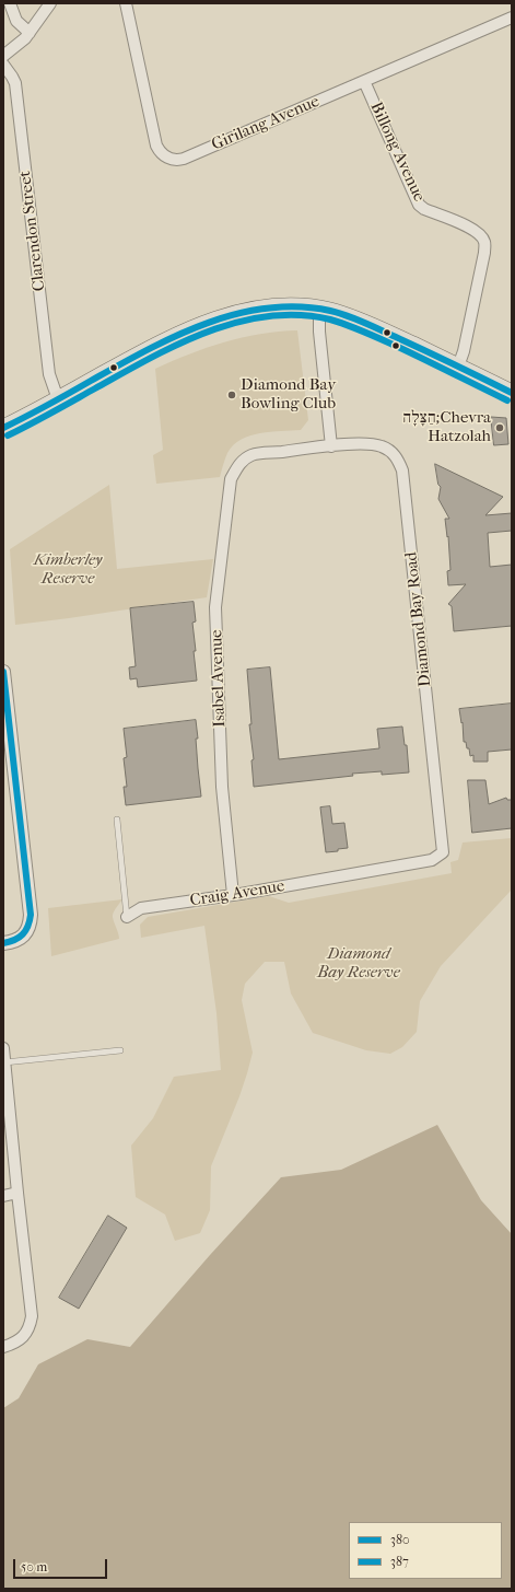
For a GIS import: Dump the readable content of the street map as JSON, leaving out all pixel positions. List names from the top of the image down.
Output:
{
  "streets": {
    "street": [
      "Girilang Avenue",
      "Billong Avenue",
      "Clarendon Street",
      "Diamond Bay Road",
      "Isabel Avenue",
      "Craig Avenue"
    ]
  },
  "crossings": [
    ["Girilang Avenue", "Billong Avenue"],
    ["Diamond Bay Road", "Isabel Avenue"],
    ["Diamond Bay Road", "Craig Avenue"],
    ["Isabel Avenue", "Craig Avenue"]
  ],
  "parks": ["Kimberley Reserve", "Diamond Bay Reserve"],
  "places": ["Diamond Bay Bowling Club", "הַצָּלָה;Chevra Hatzolah"],
  "lines": ["transit line 380", "transit line 387"],
  "legend": ["380", "387"],
  "scale_bar": "50 m"
}
